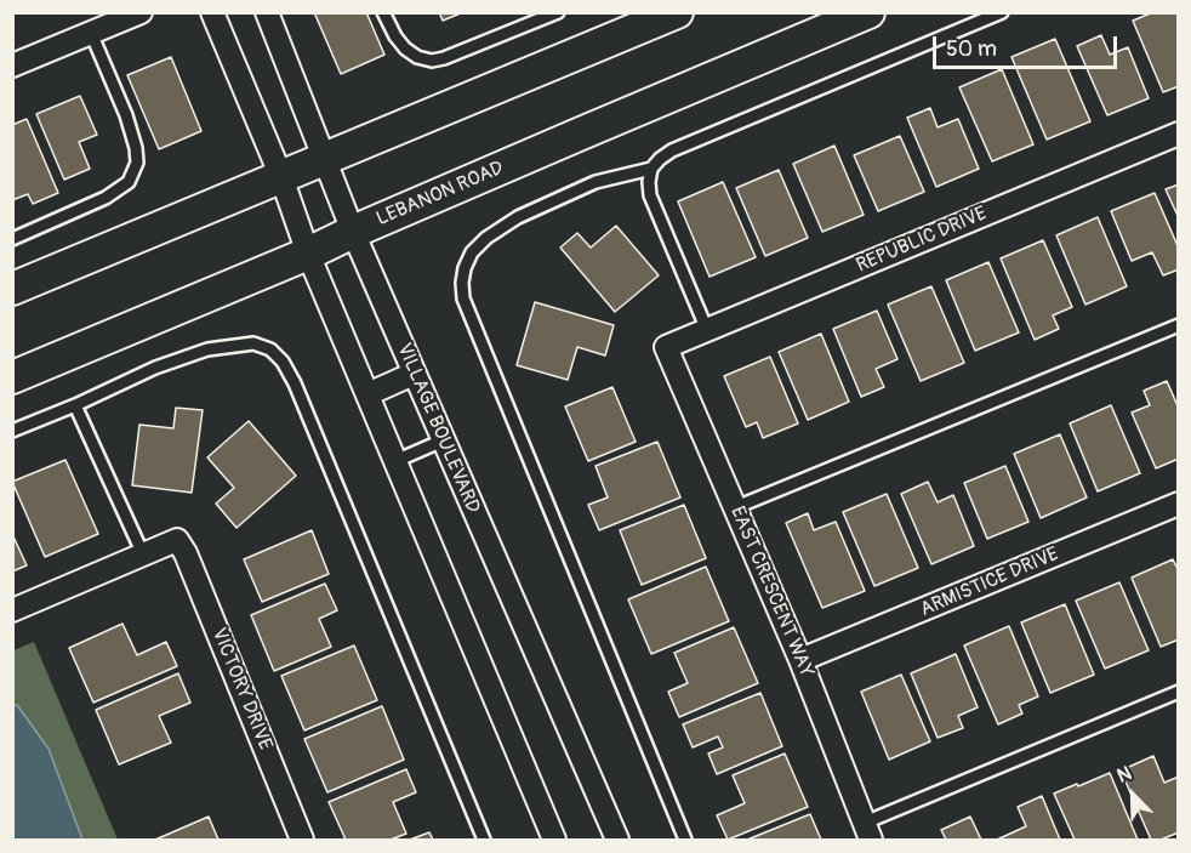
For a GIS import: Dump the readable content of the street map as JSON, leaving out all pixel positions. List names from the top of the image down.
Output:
{
  "streets": {
    "main road": ["LEBANON ROAD"],
    "street": [
      "REPUBLIC DRIVE",
      "VILLAGE BOULEVARD",
      "ARMISTICE DRIVE",
      "EAST CRESCENT WAY",
      "VICTORY DRIVE"
    ]
  },
  "crossings": [
    ["LEBANON ROAD", "VILLAGE BOULEVARD"],
    ["REPUBLIC DRIVE", "EAST CRESCENT WAY"],
    ["ARMISTICE DRIVE", "EAST CRESCENT WAY"]
  ],
  "scale_bar": "50 m",
  "north": "top left"
}
